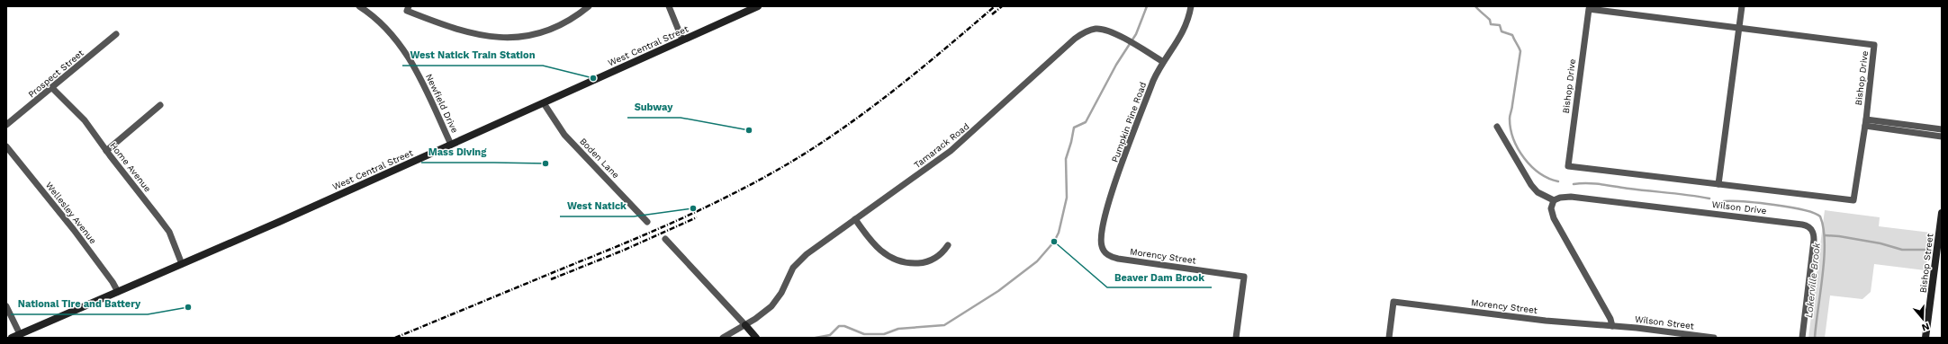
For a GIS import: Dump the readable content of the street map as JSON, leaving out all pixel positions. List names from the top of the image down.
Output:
{
  "streets": {
    "main road": ["West Central Street", "Bishop Street"],
    "street": [
      "Prospect Street",
      "Bishop Drive",
      "Newfield Drive",
      "Pumpkin Pine Road",
      "Tamarack Road",
      "Boden Lane",
      "Home Avenue",
      "Wilson Drive",
      "Wellesley Avenue",
      "Morency Street",
      "Wilson Street"
    ]
  },
  "crossings": [
    ["West Central Street", "Newfield Drive"],
    ["West Central Street", "Boden Lane"],
    ["West Central Street", "Home Avenue"],
    ["West Central Street", "Wellesley Avenue"],
    ["Prospect Street", "Home Avenue"],
    ["Pumpkin Pine Road", "Tamarack Road"],
    ["Pumpkin Pine Road", "Morency Street"],
    ["Morency Street", "Wilson Street"]
  ],
  "water": ["Lokerville Brook"],
  "places": [
    "West Natick Train Station",
    "Subway",
    "Mass Diving",
    "West Natick",
    "Beaver Dam Brook",
    "National Tire and Battery"
  ],
  "north": "bottom"
}
